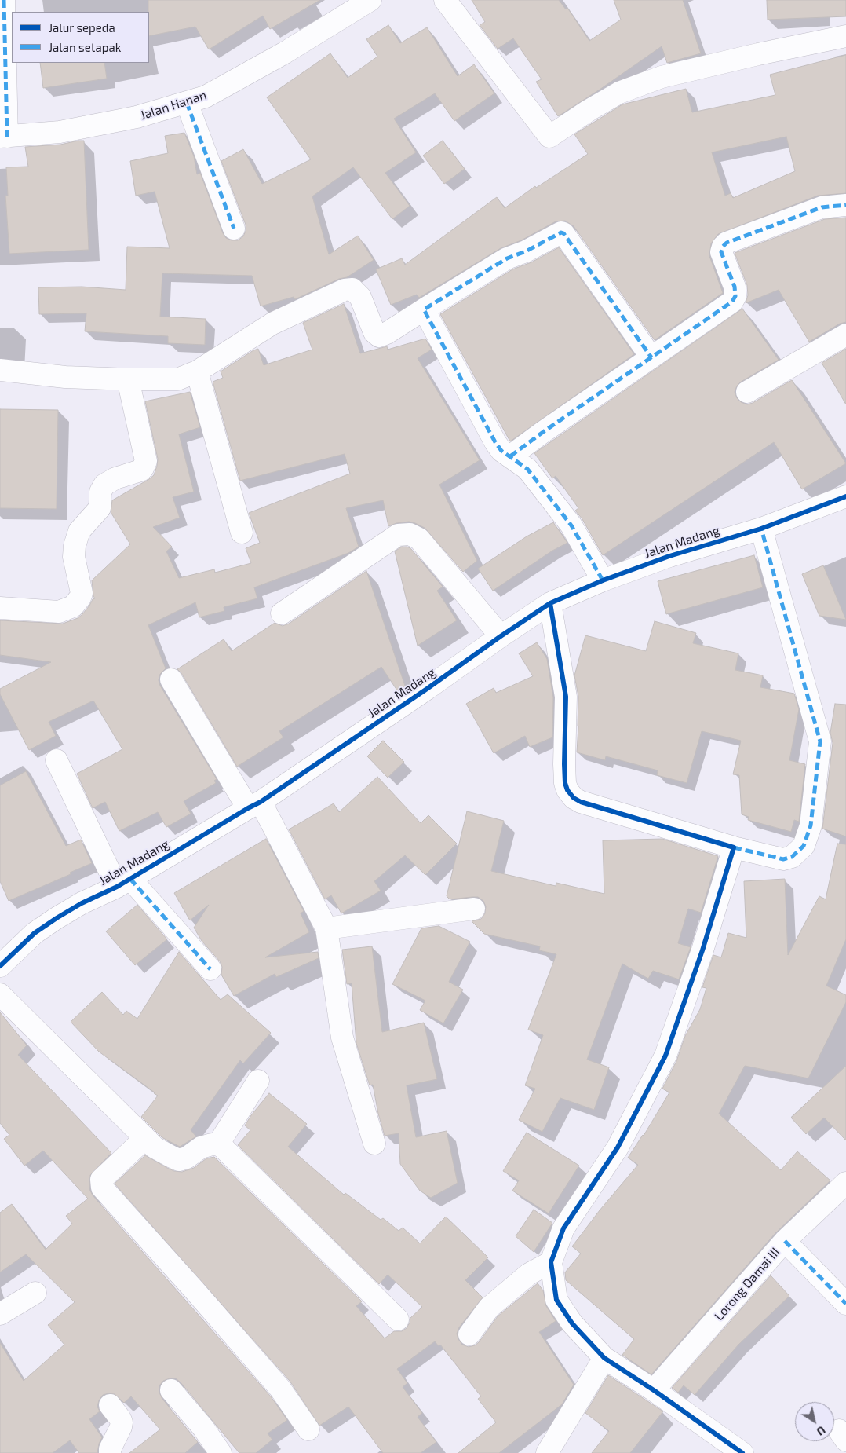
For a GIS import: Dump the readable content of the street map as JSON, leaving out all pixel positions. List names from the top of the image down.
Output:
{
  "streets": {
    "street": ["Jalan Hanan", "Jalan Madang", "Lorong Damai III"]
  },
  "legend": ["Jalur sepeda", "Jalan setapak"],
  "north": "bottom right"
}
